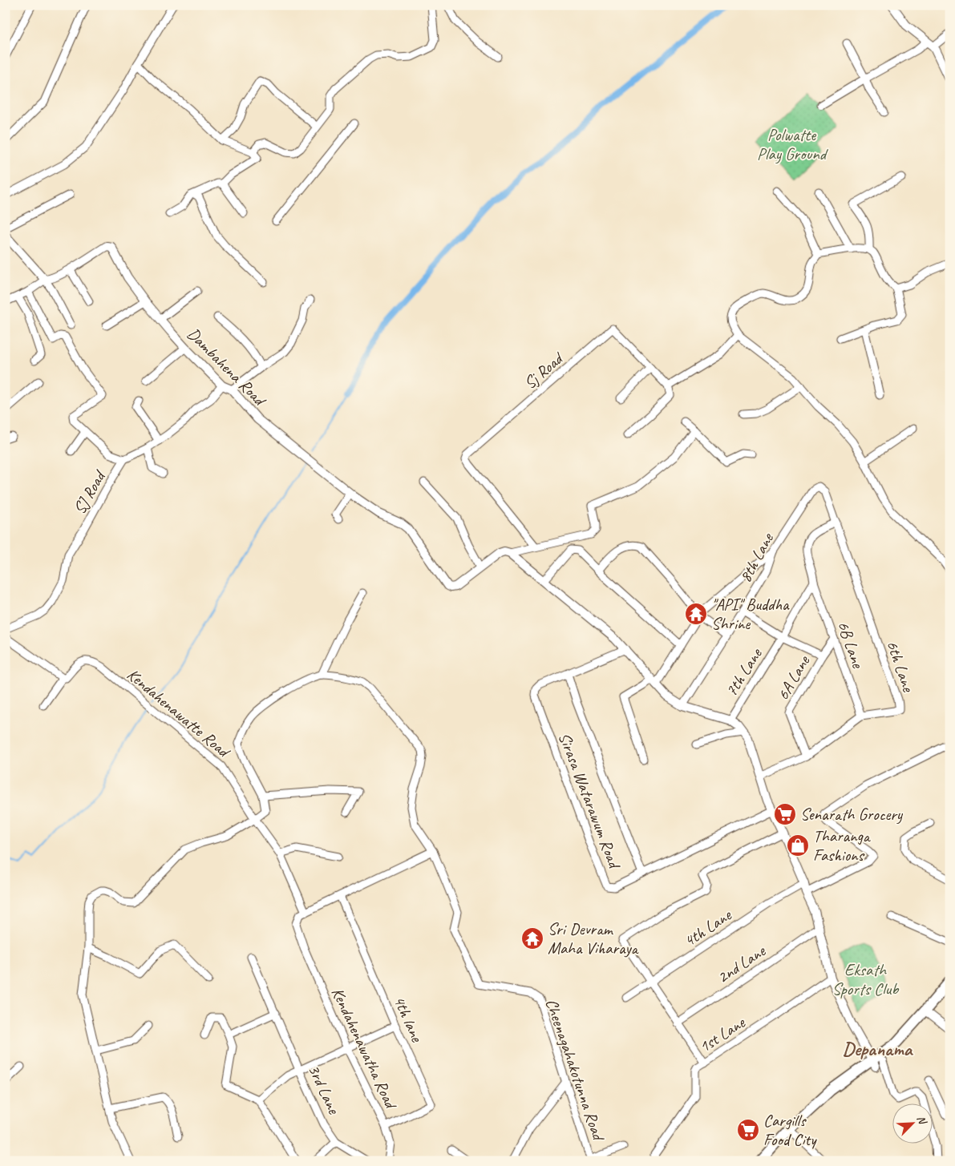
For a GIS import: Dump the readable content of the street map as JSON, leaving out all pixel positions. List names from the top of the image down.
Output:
{
  "streets": {
    "street": [
      "Dambahena Road",
      "Sj Road",
      "SJ Road",
      "8th Lane",
      "6B Lane",
      "6th Lane",
      "7th Lane",
      "6A Lane",
      "Kendahenawatte Road",
      "Sirasa Watarawum Road",
      "4th Lane",
      "2nd Lane",
      "4th lane",
      "1st Lane",
      "Kendahenawatha Road",
      "Cheenagahakotunna Road",
      "3rd Lane"
    ]
  },
  "crossings": [
    ["Dambahena Road", "SJ Road"],
    ["8th Lane", "6th Lane"],
    ["6B Lane", "6th Lane"],
    ["6B Lane", "7th Lane"],
    ["6B Lane", "6A Lane"],
    ["6th Lane", "6A Lane"],
    ["Kendahenawatte Road", "Kendahenawatha Road"],
    ["4th lane", "Kendahenawatha Road"]
  ],
  "districts": ["Depanama"],
  "parks": ["Polwatte Play Ground", "Eksath Sports Club"],
  "places": {
    "temple": ["\"API\" Buddha Shrine", "Sri Devram Maha Viharaya"],
    "supermarket": ["Senarath Grocery", "Cargills Food City"],
    "shop": ["Tharanga Fashions"]
  },
  "north": "top right"
}
